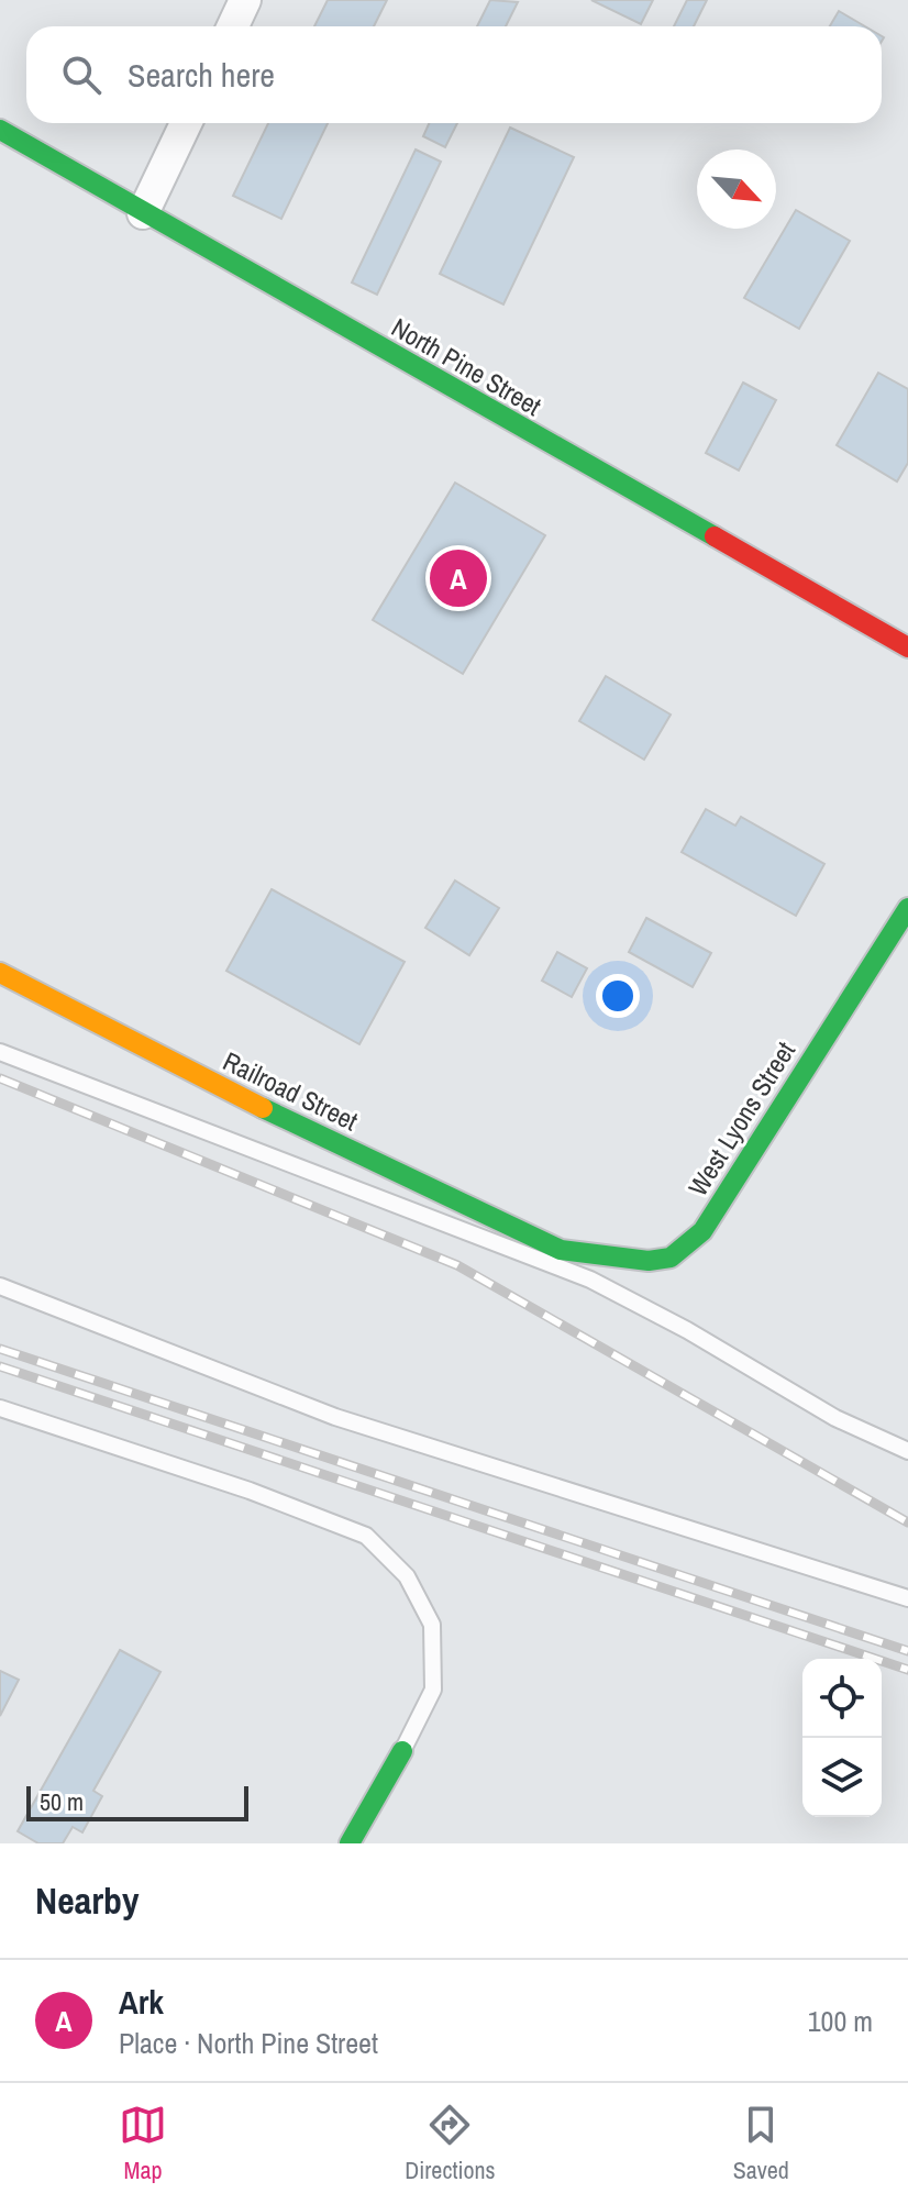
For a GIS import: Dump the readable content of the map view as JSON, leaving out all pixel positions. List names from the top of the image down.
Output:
{
  "streets": {
    "street": ["North Pine Street", "Railroad Street", "West Lyons Street"]
  },
  "crossings": [
    ["Railroad Street", "West Lyons Street"]
  ],
  "scale_bar": "50 m",
  "north": "bottom right",
  "page": {
    "search": "Search here",
    "pins": "A",
    "scale": "50 m",
    "heading": "Nearby",
    "list": [
      {
        "mark": "A",
        "name": "Ark",
        "note": "Place · North Pine Street",
        "value": "100 m"
      }
    ],
    "nav": ["Map", "Directions", "Saved"]
  }
}
